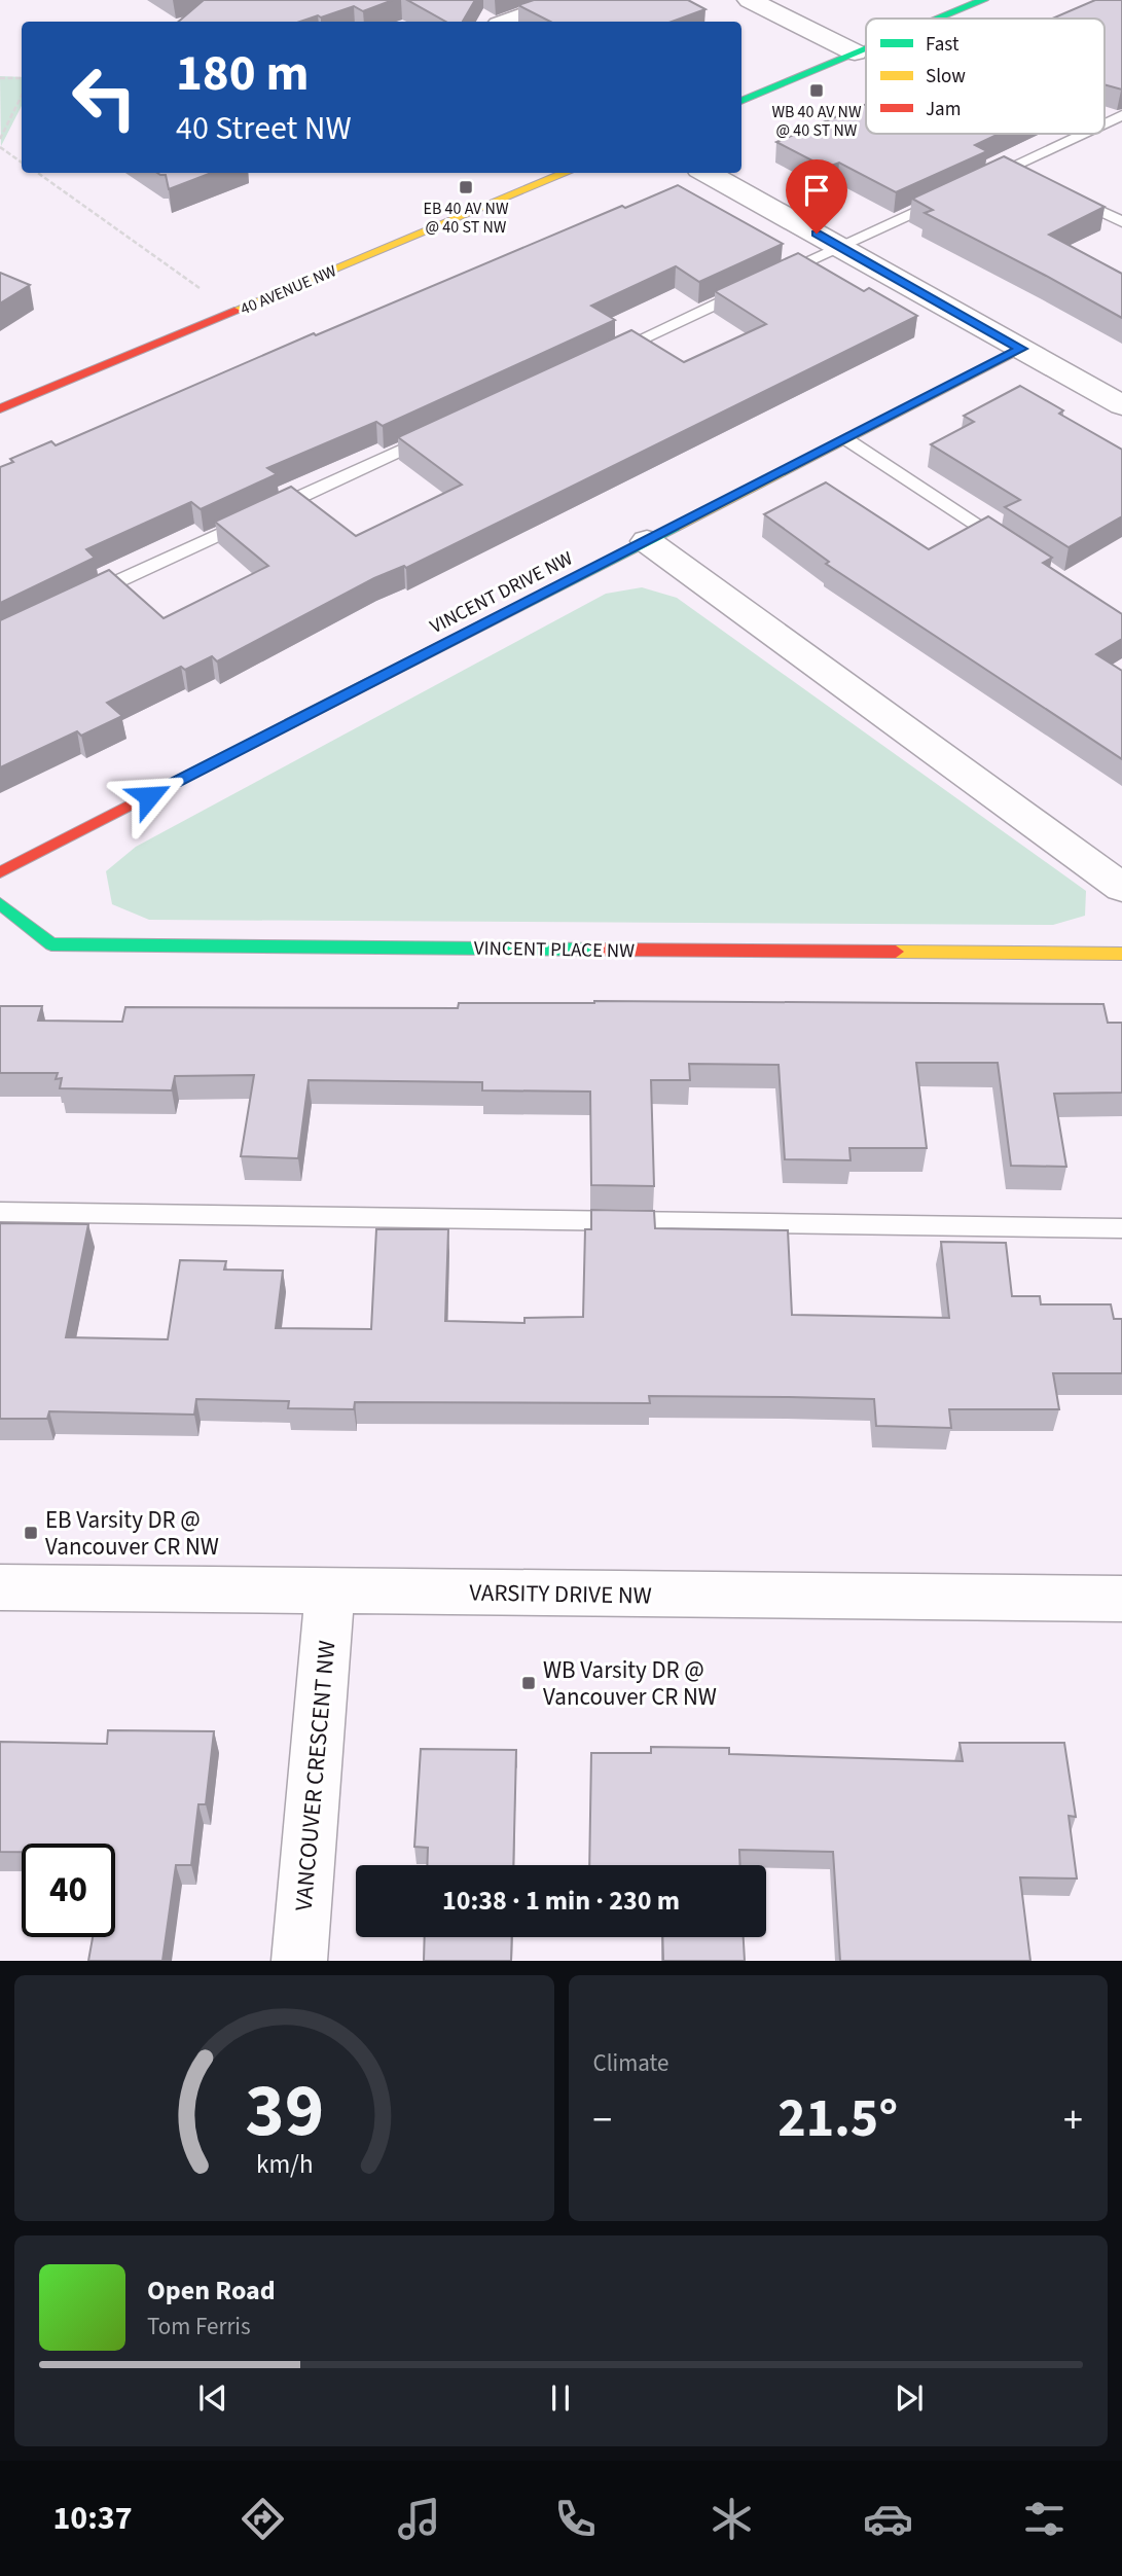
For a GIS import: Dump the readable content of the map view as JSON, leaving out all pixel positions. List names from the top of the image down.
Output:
{
  "streets": {
    "street": [
      "40 AVENUE NW",
      "VINCENT DRIVE NW",
      "VINCENT PLACE NW",
      "VARSITY DRIVE NW",
      "VANCOUVER CRESCENT NW"
    ]
  },
  "crossings": [
    ["VARSITY DRIVE NW", "VANCOUVER CRESCENT NW"]
  ],
  "places": {
    "transit": [
      "WB 40 AV NW @ 40 ST NW",
      "EB 40 AV NW @ 40 ST NW",
      "EB Varsity DR @ Vancouver CR NW",
      "WB Varsity DR @ Vancouver CR NW"
    ]
  },
  "legend": ["Fast", "Slow", "Jam"],
  "page": {
    "turn": ["180 m", "40 Street NW"],
    "limit": "40",
    "trip": "10:38 · 1 min · 230 m",
    "tile": "Climate",
    "heat": ["−", "21.5°", "+"],
    "song": ["Open Road", "Tom Ferris"],
    "tabs": "10:37",
    "gauge": ["39", "km/h"]
  }
}
